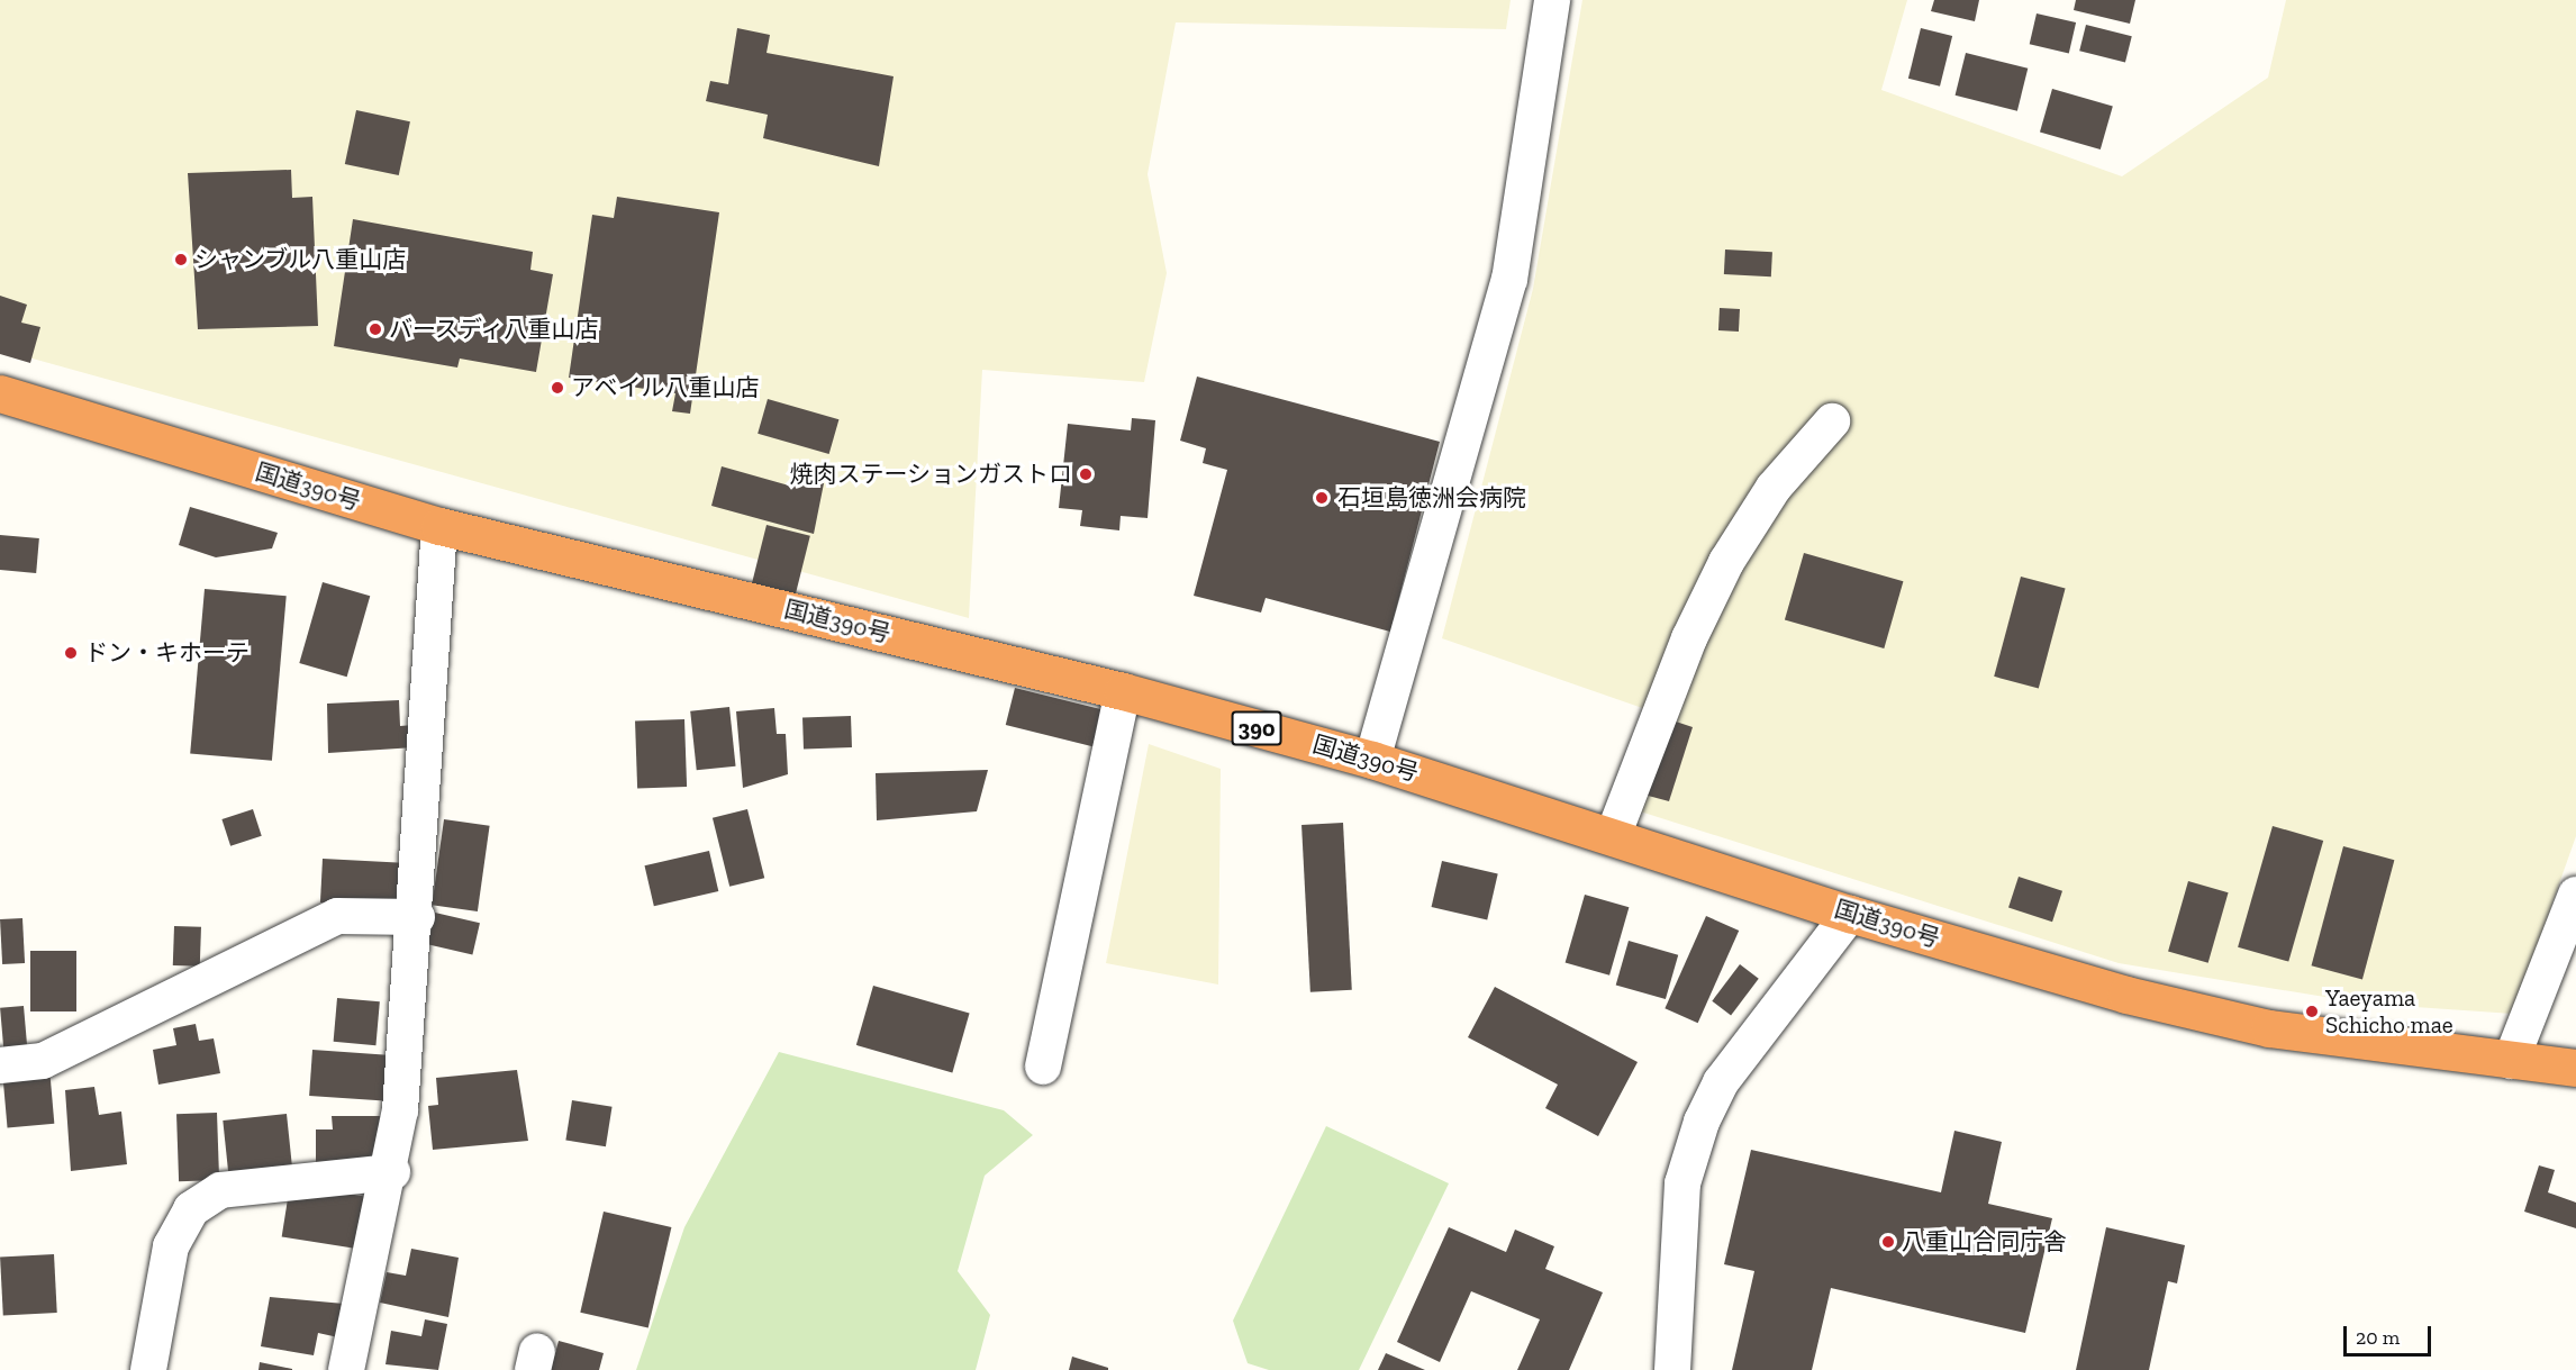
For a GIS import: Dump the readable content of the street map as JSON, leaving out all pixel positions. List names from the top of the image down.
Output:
{
  "streets": {
    "highway": ["国道390号", "390"]
  },
  "places": [
    "シャンブル八重山店",
    "バースディ八重山店",
    "アベイル八重山店",
    "焼肉ステーションガストロ",
    "石垣島徳洲会病院",
    "ドン・キホーテ",
    "Yaeyama Schicho mae",
    "八重山合同庁舎"
  ],
  "scale_bar": "20 m"
}
